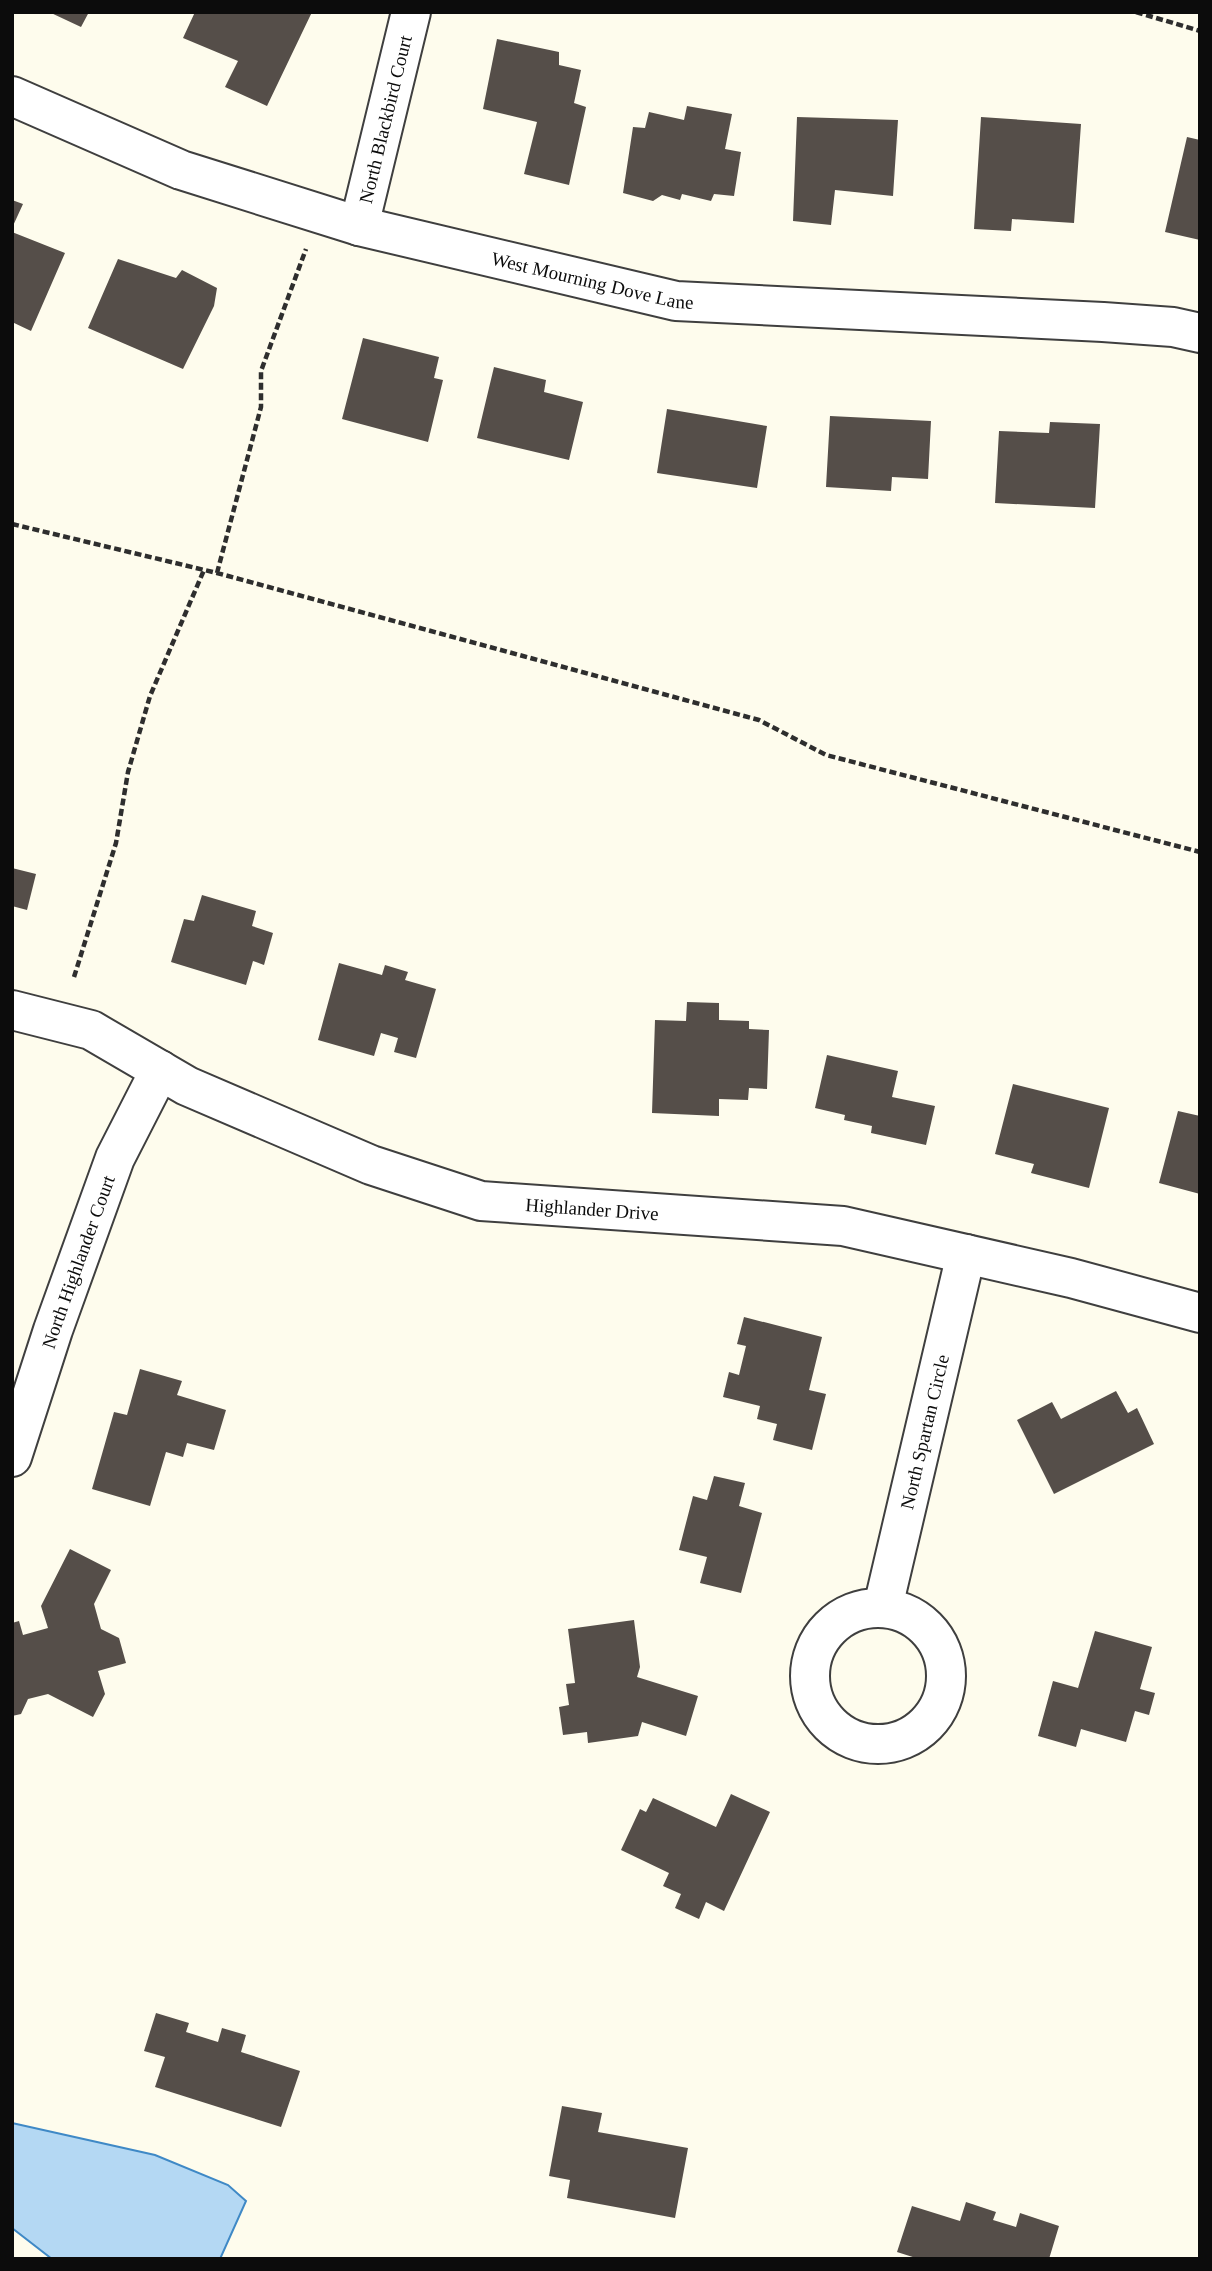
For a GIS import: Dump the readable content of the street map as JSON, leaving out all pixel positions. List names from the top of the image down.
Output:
{
  "streets": {
    "street": [
      "North Blackbird Court",
      "West Mourning Dove Lane",
      "Highlander Drive",
      "North Highlander Court",
      "North Spartan Circle"
    ]
  },
  "crossings": [
    ["North Blackbird Court", "West Mourning Dove Lane"],
    ["Highlander Drive", "North Highlander Court"],
    ["Highlander Drive", "North Spartan Circle"]
  ]
}
